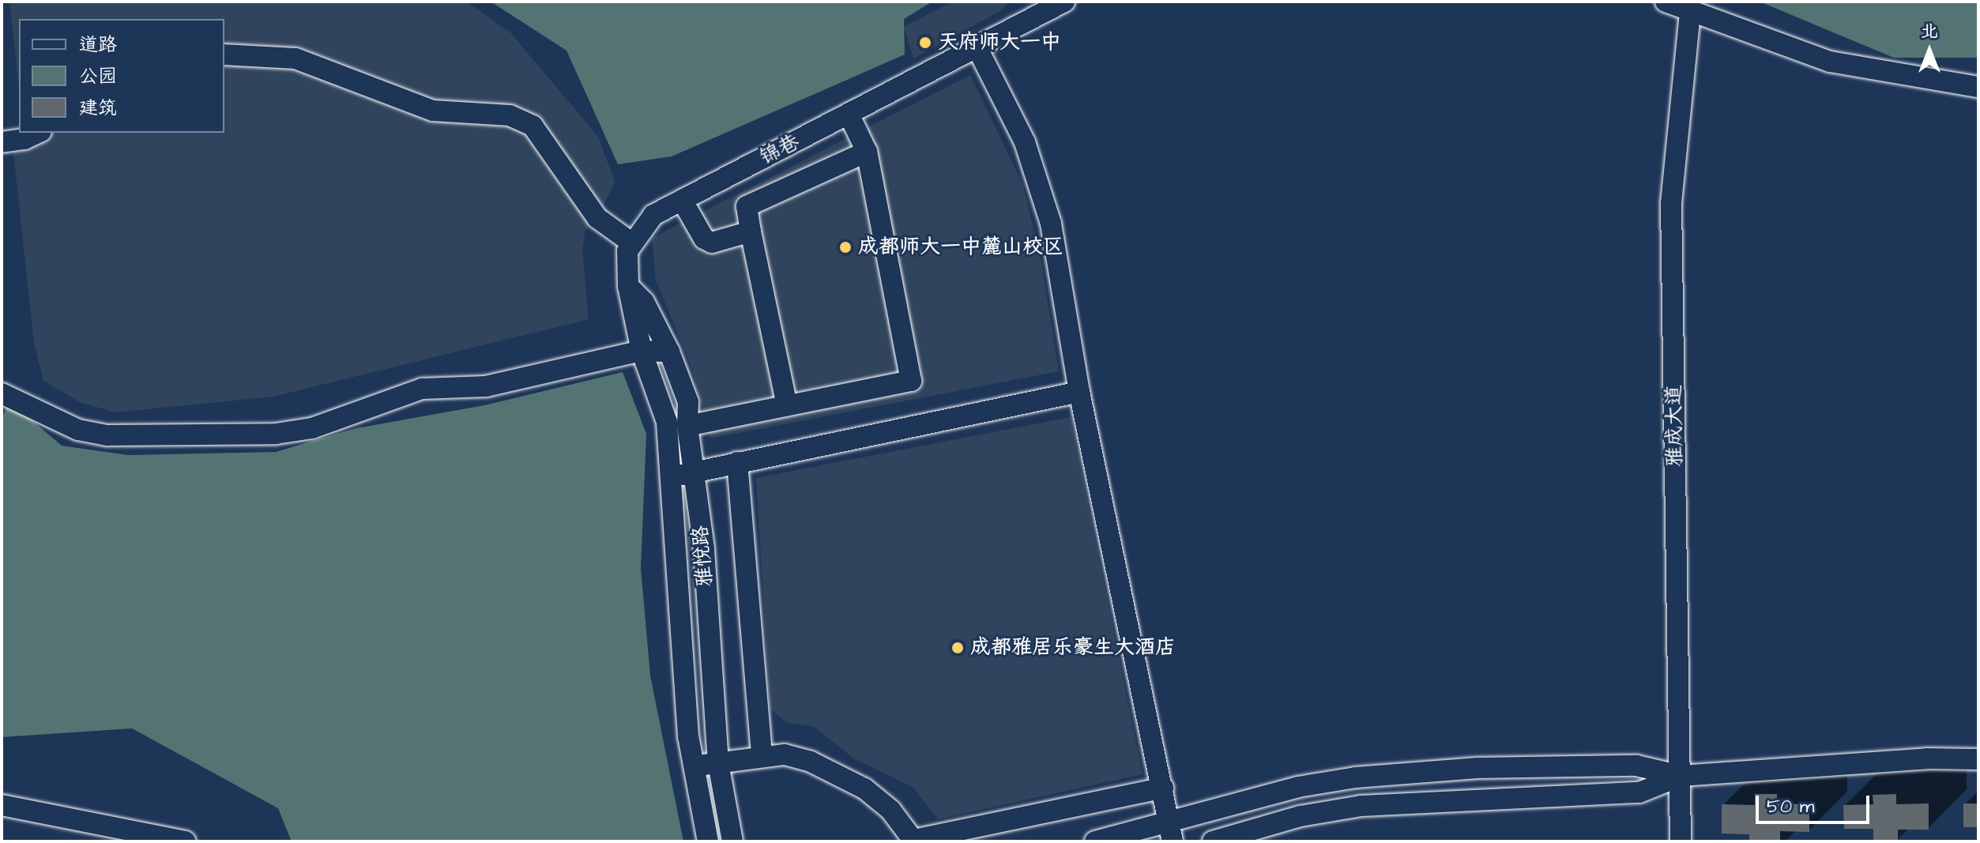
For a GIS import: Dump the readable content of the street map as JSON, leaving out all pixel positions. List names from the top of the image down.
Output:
{
  "streets": {
    "street": ["锦巷", "雅成大道", "雅悦路"]
  },
  "places": ["天府师大一中", "成都师大一中麓山校区", "成都雅居乐豪生大酒店"],
  "legend": ["道路", "公园", "建筑"],
  "scale_bar": "50 m",
  "north": "top"
}
